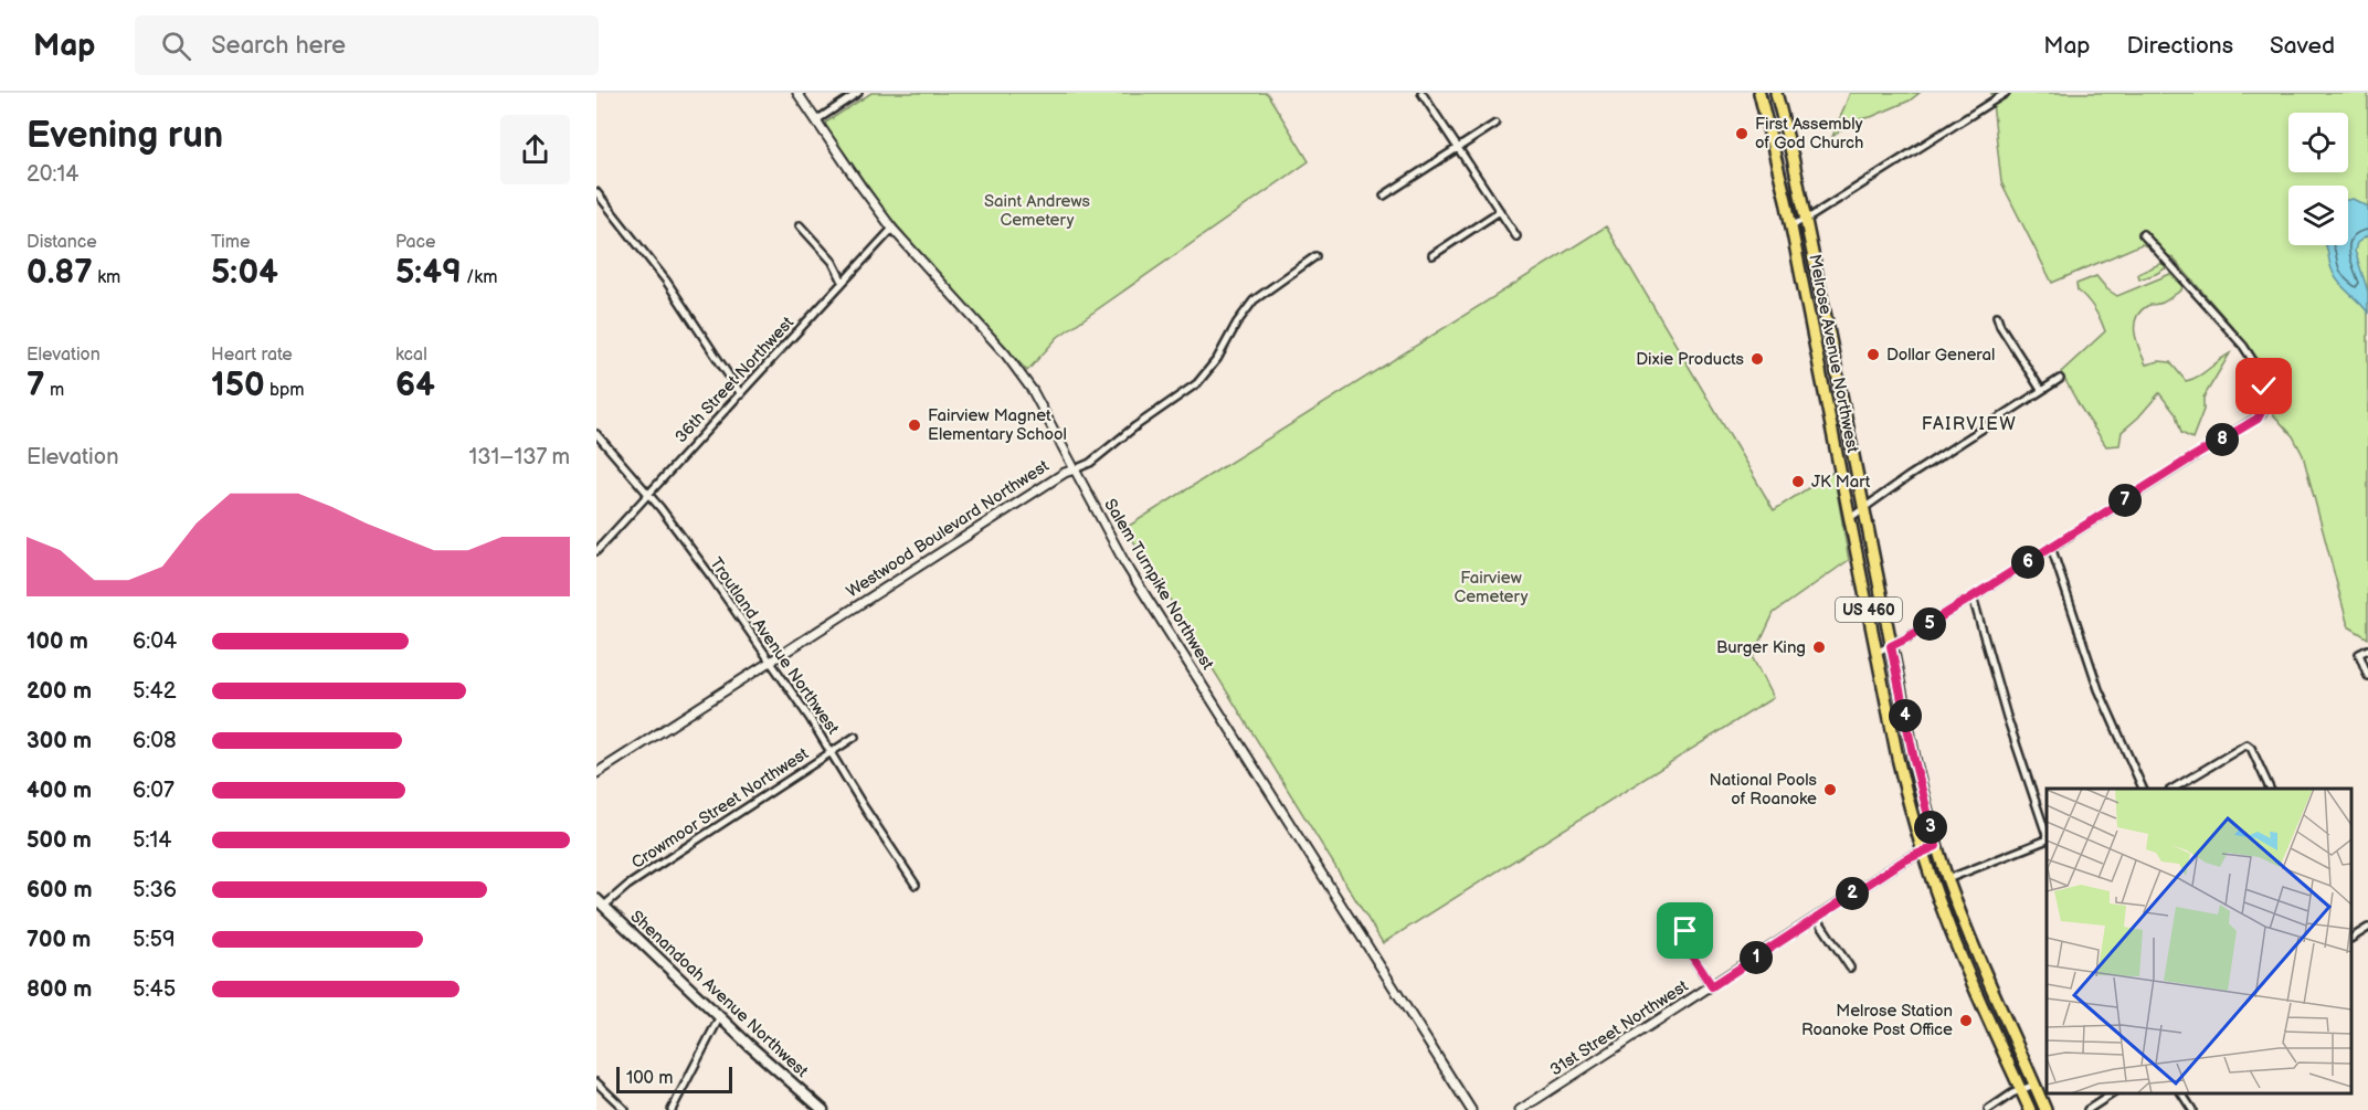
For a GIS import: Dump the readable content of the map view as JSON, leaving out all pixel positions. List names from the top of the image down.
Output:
{
  "streets": {
    "main road": ["Melrose Avenue Northwest", "US 460", "Shenandoah Avenue Northwest"],
    "street": [
      "36th Street Northwest",
      "Westwood Boulevard Northwest",
      "Salem Turnpike Northwest",
      "Troutland Avenue Northwest",
      "Crowmoor Street Northwest",
      "31st Street Northwest"
    ]
  },
  "crossings": [
    ["Melrose Avenue Northwest", "31st Street Northwest"],
    ["36th Street Northwest", "Salem Turnpike Northwest"],
    ["36th Street Northwest", "Troutland Avenue Northwest"],
    ["Westwood Boulevard Northwest", "Salem Turnpike Northwest"],
    ["Westwood Boulevard Northwest", "Troutland Avenue Northwest"],
    ["Troutland Avenue Northwest", "Crowmoor Street Northwest"],
    ["Crowmoor Street Northwest", "Shenandoah Avenue Northwest"]
  ],
  "districts": ["FAIRVIEW"],
  "parks": ["Saint Andrews Cemetery", "Fairview Cemetery"],
  "places": [
    "First Assembly of God Church",
    "Dollar General",
    "Dixie Products",
    "Fairview Magnet Elementary School",
    "JK Mart",
    "Burger King",
    "National Pools of Roanoke",
    "Melrose Station Roanoke Post Office"
  ],
  "scale_bar": "100 m",
  "page": {
    "header": "Map",
    "search": "Search here",
    "nav": ["Map", "Directions", "Saved"],
    "heading": ["Evening run", "20:14"],
    "stats": [
      ["Distance", "0.87 km"],
      ["Time", "5:04"],
      ["Pace", "5:49 /km"],
      ["Elevation", "7 m"],
      ["Heart rate", "150 bpm"],
      ["kcal", "64"]
    ],
    "pins": [
      "8",
      "7",
      "6",
      "5",
      "4",
      "3",
      "2",
      "1"
    ],
    "chart": ["Elevation", "131–137 m"],
    "list": [
      {
        "name": "100 m",
        "note": "6:04"
      },
      {
        "name": "200 m",
        "note": "5:42"
      },
      {
        "name": "300 m",
        "note": "6:08"
      },
      {
        "name": "400 m",
        "note": "6:07"
      },
      {
        "name": "500 m",
        "note": "5:14"
      },
      {
        "name": "600 m",
        "note": "5:36"
      },
      {
        "name": "700 m",
        "note": "5:59"
      },
      {
        "name": "800 m",
        "note": "5:45"
      }
    ],
    "scale": "100 m"
  }
}
